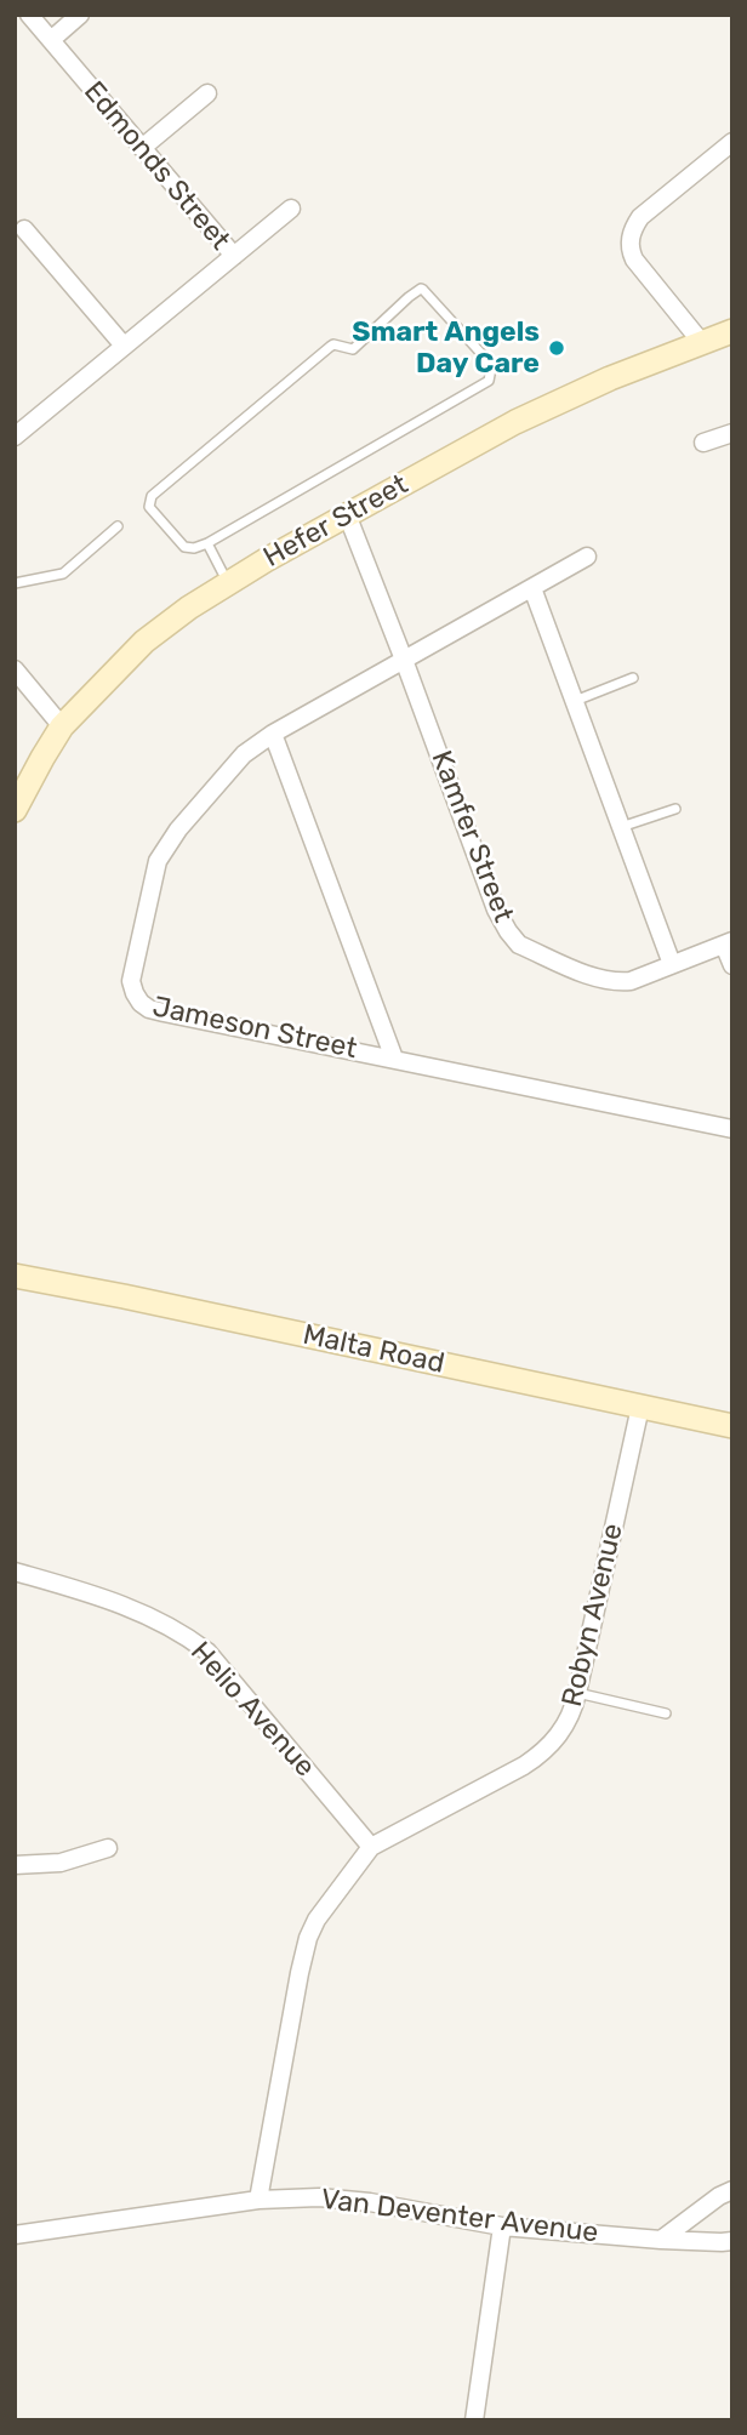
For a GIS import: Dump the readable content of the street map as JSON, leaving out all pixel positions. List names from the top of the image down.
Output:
{
  "streets": {
    "street": [
      "Edmonds Street",
      "Hefer Street",
      "Kamfer Street",
      "Jameson Street",
      "Malta Road",
      "Robyn Avenue",
      "Helio Avenue",
      "Van Deventer Avenue"
    ]
  },
  "crossings": [
    ["Hefer Street", "Kamfer Street"],
    ["Kamfer Street", "Jameson Street"],
    ["Malta Road", "Robyn Avenue"],
    ["Robyn Avenue", "Helio Avenue"],
    ["Robyn Avenue", "Van Deventer Avenue"]
  ],
  "places": ["Smart Angels Day Care"]
}
